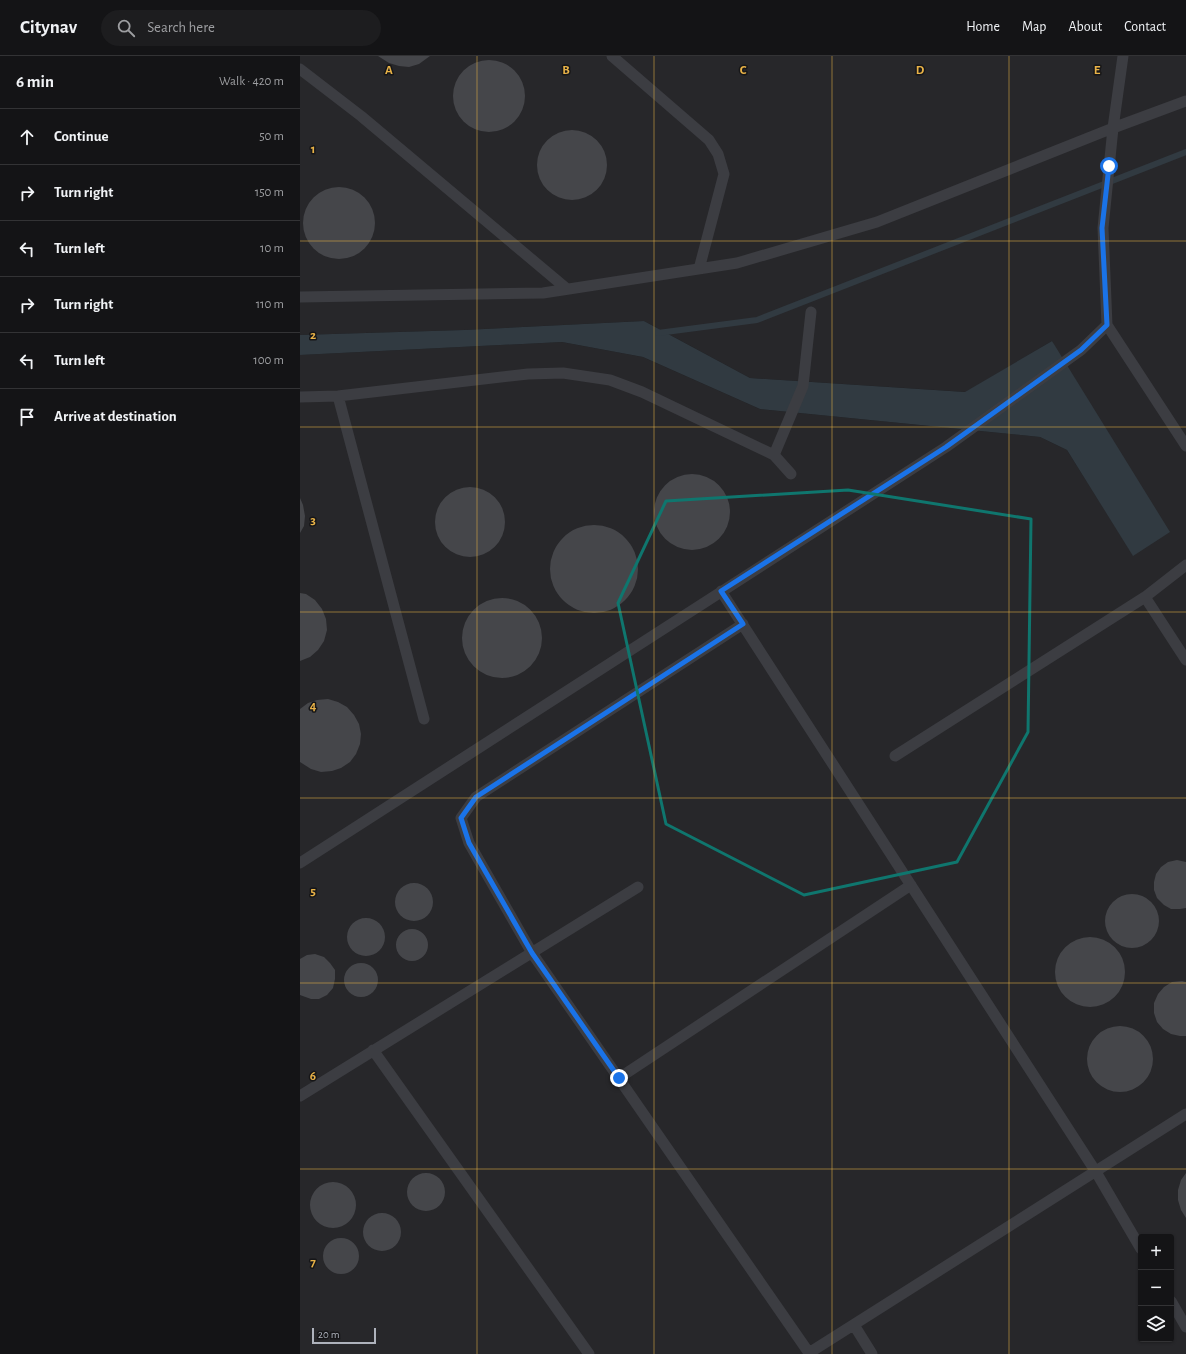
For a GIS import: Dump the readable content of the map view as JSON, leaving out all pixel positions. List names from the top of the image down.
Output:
{
  "scale_bar": "20 m",
  "page": {
    "header": "Citynav",
    "search": "Search here",
    "nav": [
      "Home",
      "Map",
      "About",
      "Contact"
    ],
    "heading": ["6 min", "Walk · 420 m"],
    "list": [
      ["Continue", "50 m"],
      ["Turn right", "150 m"],
      ["Turn left", "10 m"],
      ["Turn right", "110 m"],
      ["Turn left", "100 m"],
      "Arrive at destination"
    ],
    "map_buttons": ["+", "−"],
    "scale": "20 m"
  },
  "grid": {
    "columns": [
      "A",
      "B",
      "C",
      "D",
      "E"
    ],
    "rows": [
      "1",
      "2",
      "3",
      "4",
      "5",
      "6",
      "7"
    ]
  }
}
